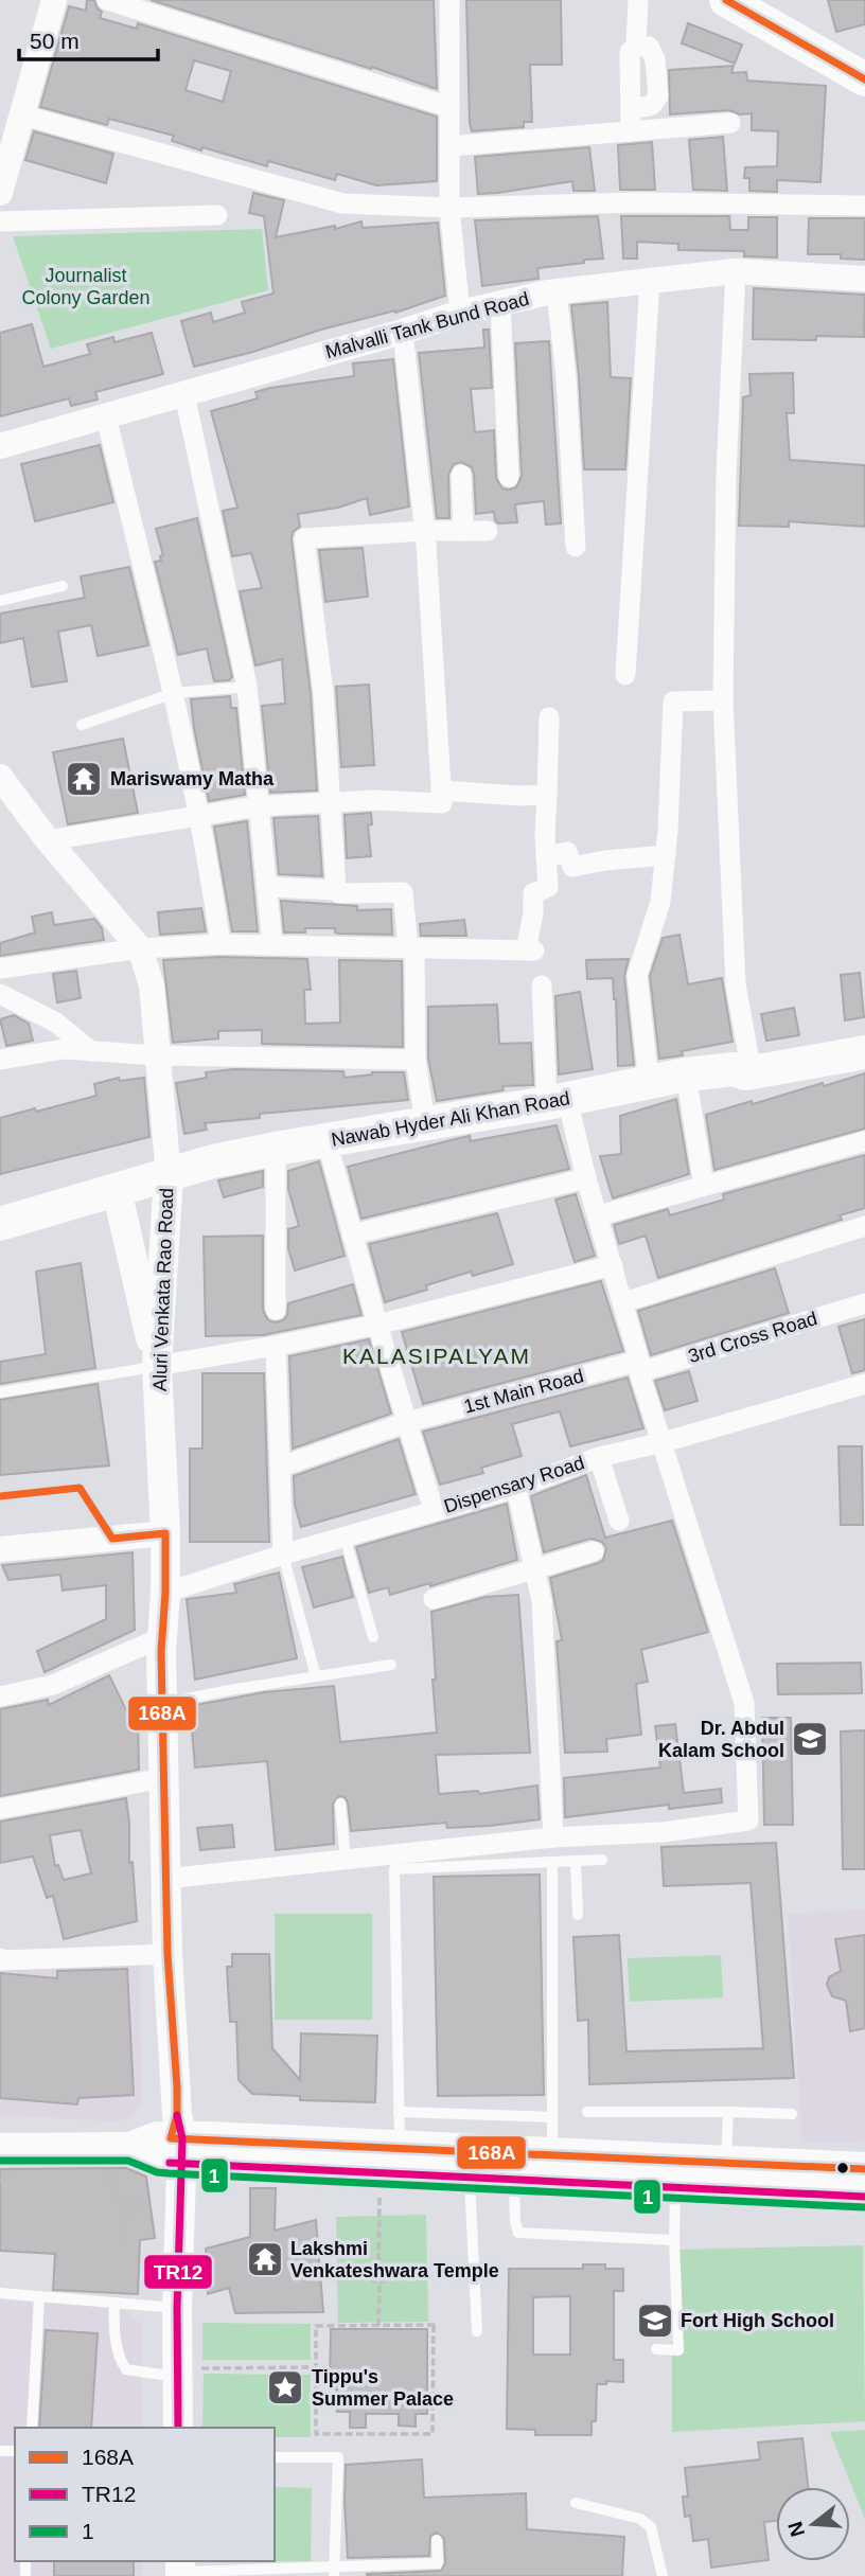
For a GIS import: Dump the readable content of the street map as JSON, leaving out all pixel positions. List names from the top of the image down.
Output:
{
  "streets": {
    "main road": ["Nawab Hyder Ali Khan Road", "Aluri Venkata Rao Road"],
    "street": [
      "Malvalli Tank Bund Road",
      "3rd Cross Road",
      "1st Main Road",
      "Dispensary Road"
    ]
  },
  "crossings": [
    ["Nawab Hyder Ali Khan Road", "Aluri Venkata Rao Road"],
    ["Aluri Venkata Rao Road", "Dispensary Road"],
    ["3rd Cross Road", "1st Main Road"]
  ],
  "districts": ["KALASIPALYAM"],
  "parks": ["Journalist Colony Garden"],
  "places": {
    "temple": ["Mariswamy Matha", "Lakshmi Venkateshwara Temple"],
    "school or university": ["Dr. Abdul Kalam School", "Fort High School"],
    "place": ["Tippu's Summer Palace"]
  },
  "lines": ["transit line 168A", "transit line TR12", "transit line 1"],
  "legend": ["168A", "TR12", "1"],
  "scale_bar": "50 m",
  "north": "left"
}
